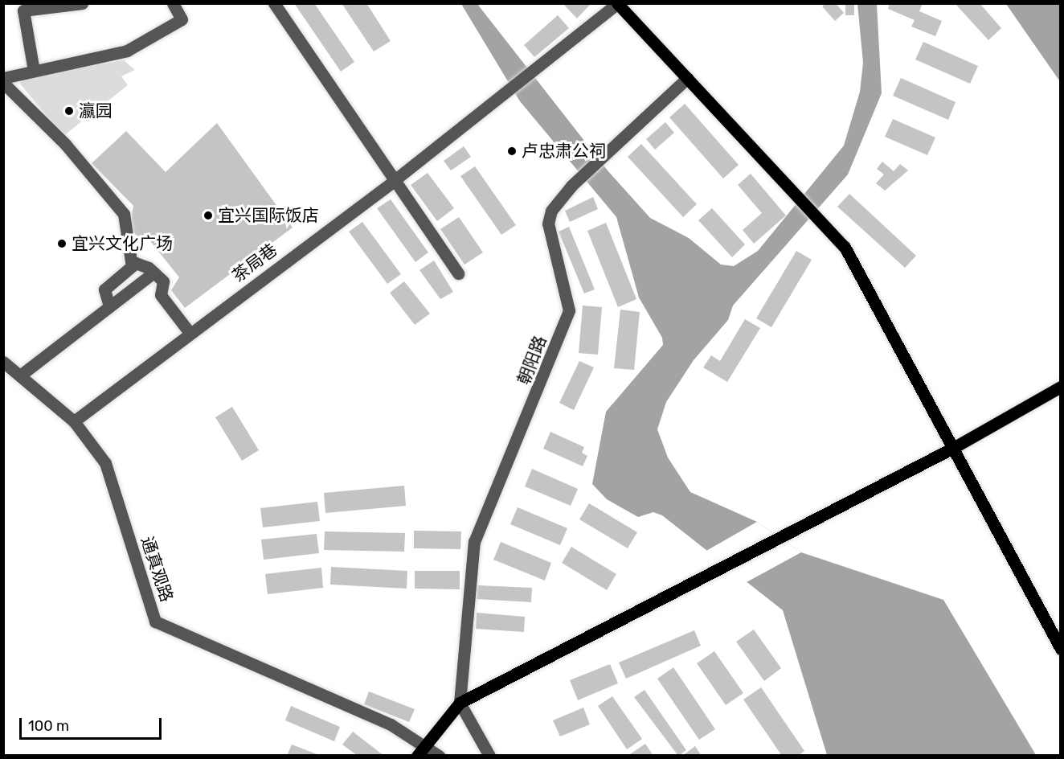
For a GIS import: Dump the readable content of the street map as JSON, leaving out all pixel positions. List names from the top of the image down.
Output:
{
  "streets": {
    "street": ["茶局巷", "朝阳路", "通真观路"]
  },
  "crossings": [
    ["茶局巷", "通真观路"]
  ],
  "places": [
    "瀛园",
    "卢忠肃公祠",
    "宜兴国际饭店",
    "宜兴文化广场"
  ],
  "scale_bar": "100 m"
}
